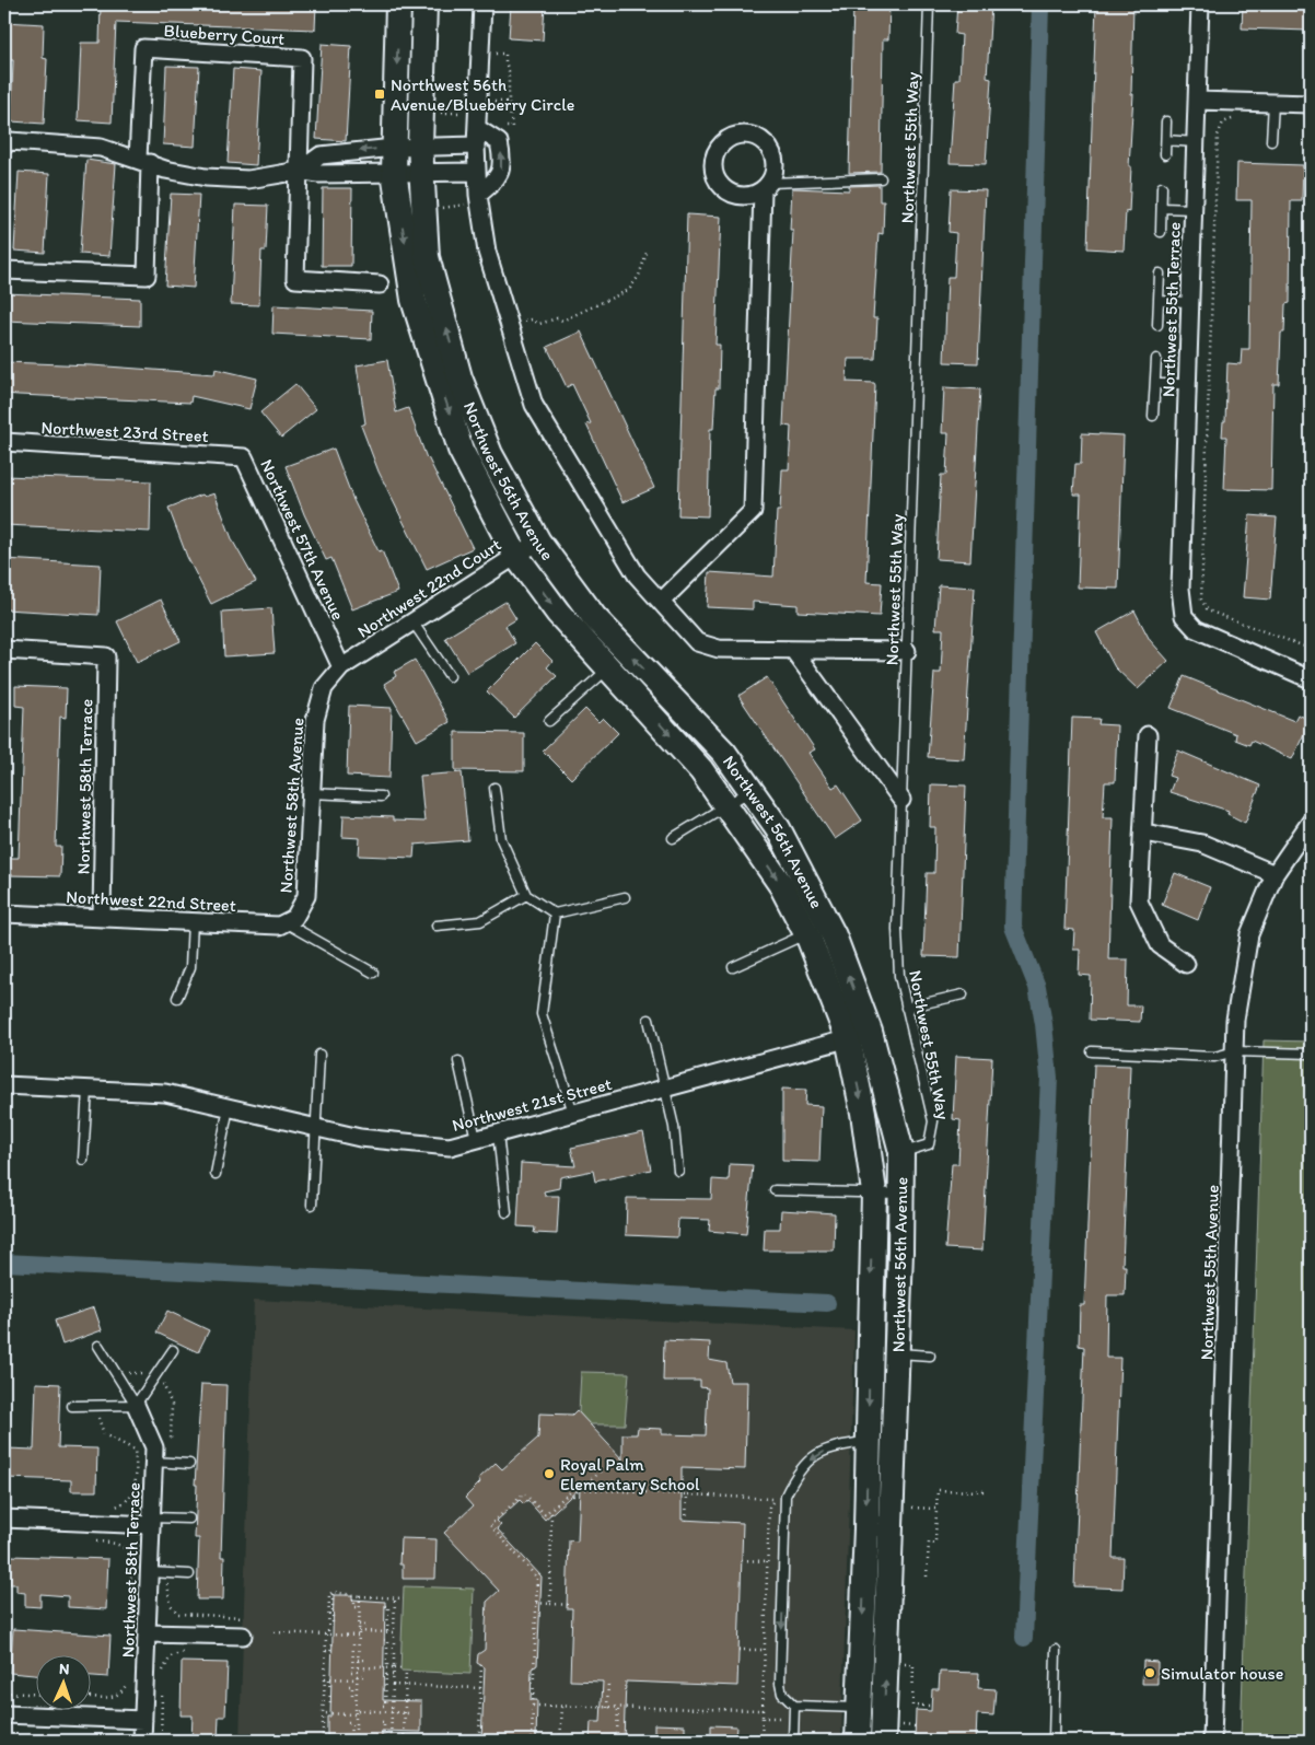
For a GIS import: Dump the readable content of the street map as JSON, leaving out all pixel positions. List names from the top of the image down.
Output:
{
  "streets": {
    "street": [
      "Blueberry Court",
      "Northwest 55th Terrace",
      "Northwest 23rd Street",
      "Northwest 56th Avenue",
      "Northwest 57th Avenue",
      "Northwest 22nd Court",
      "Northwest 58th Terrace",
      "Northwest 58th Avenue",
      "Northwest 22nd Street",
      "Northwest 21st Street",
      "Northwest 55th Avenue"
    ],
    "lane": ["Northwest 55th Way"]
  },
  "crossings": [
    ["Northwest 55th Way", "Northwest 56th Avenue"],
    ["Northwest 23rd Street", "Northwest 57th Avenue"],
    ["Northwest 56th Avenue", "Northwest 22nd Court"],
    ["Northwest 56th Avenue", "Northwest 21st Street"],
    ["Northwest 57th Avenue", "Northwest 22nd Court"],
    ["Northwest 57th Avenue", "Northwest 58th Avenue"],
    ["Northwest 22nd Court", "Northwest 58th Avenue"],
    ["Northwest 58th Terrace", "Northwest 22nd Street"],
    ["Northwest 58th Avenue", "Northwest 22nd Street"]
  ],
  "places": {
    "transit": ["Northwest 56th Avenue/Blueberry Circle"],
    "other": ["Royal Palm Elementary School", "Simulator house"]
  },
  "north": "top"
}
